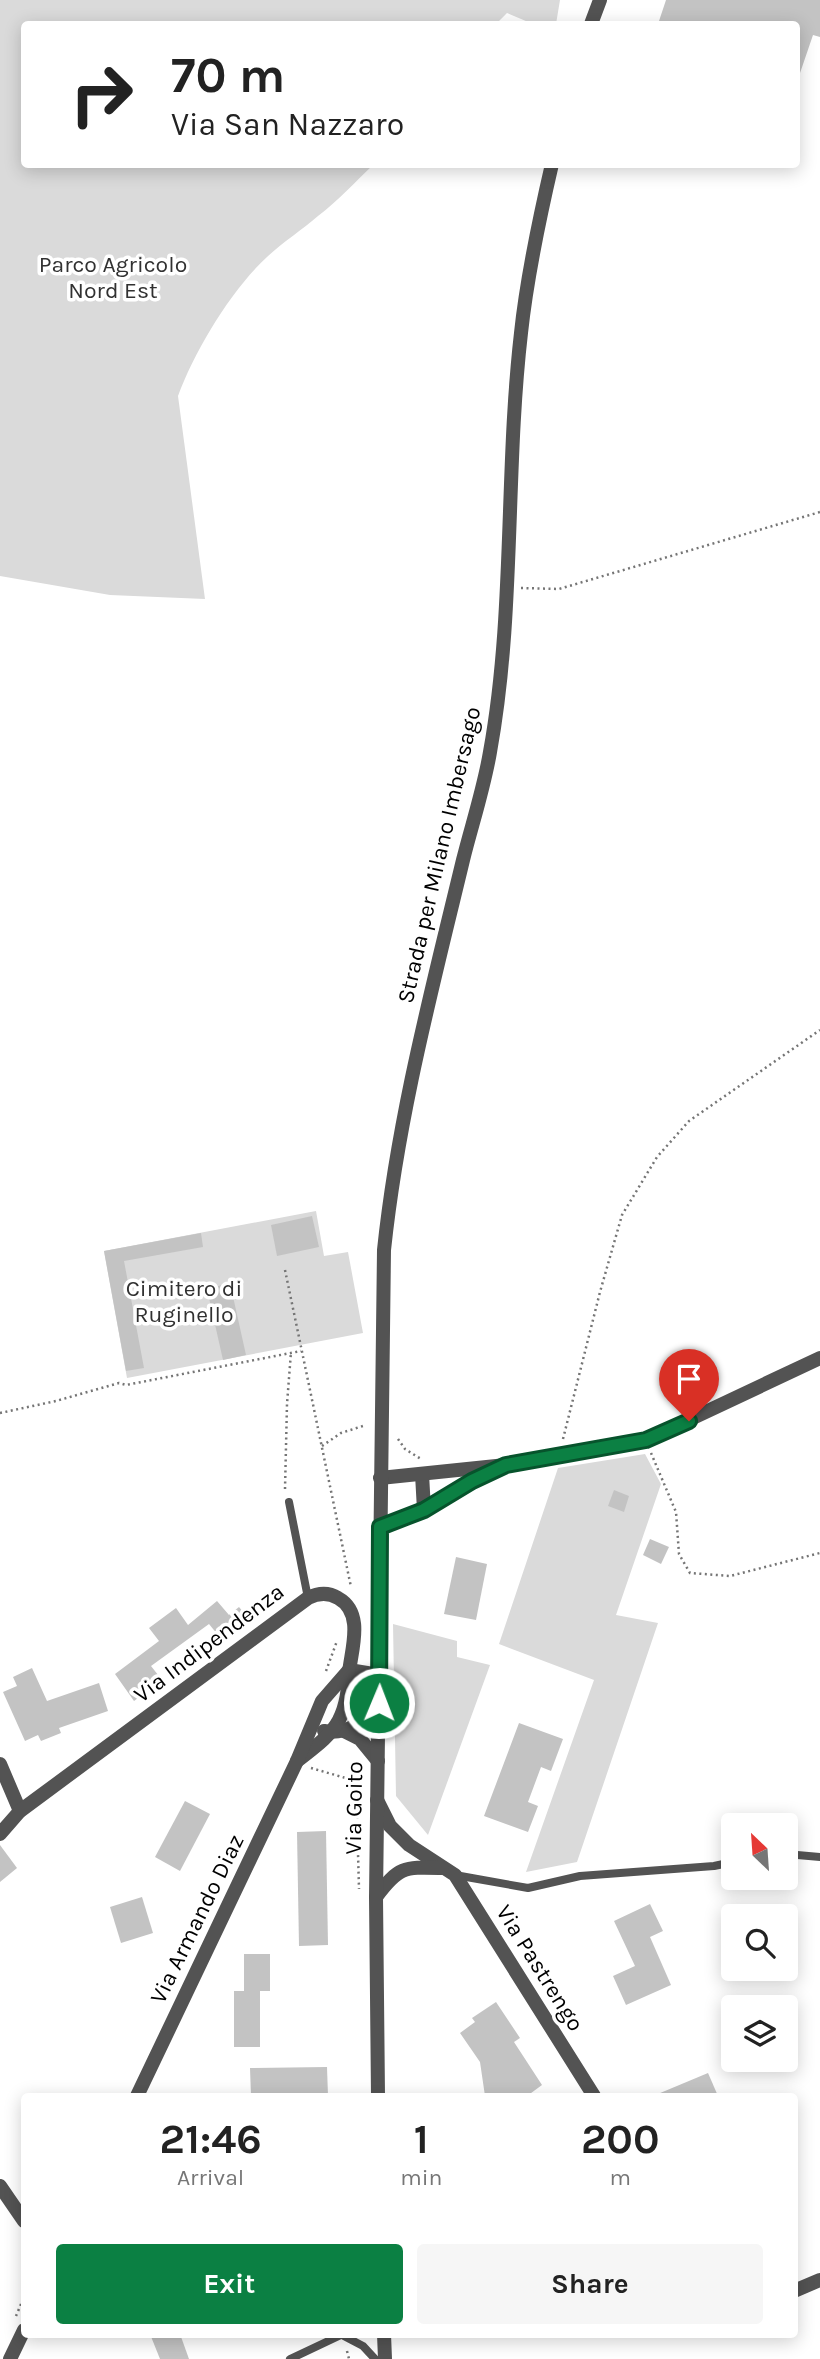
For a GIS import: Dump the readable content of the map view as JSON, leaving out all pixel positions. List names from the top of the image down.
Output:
{
  "streets": {
    "street": [
      "Strada per Milano Imbersago",
      "Via Indipendenza",
      "Via Goito",
      "Via Armando Diaz",
      "Via Pastrengo"
    ]
  },
  "crossings": [
    ["Strada per Milano Imbersago", "Via Goito"],
    ["Via Goito", "Via Armando Diaz"],
    ["Via Goito", "Via Pastrengo"]
  ],
  "parks": ["Parco Agricolo Nord Est", "Cimitero di Ruginello"],
  "north": "top left",
  "page": {
    "turn": ["70 m", "Via San Nazzaro"],
    "eta": [
      "21:46",
      "Arrival",
      "1",
      "min",
      "200",
      "m"
    ],
    "buttons": ["Exit", "Share"]
  }
}
